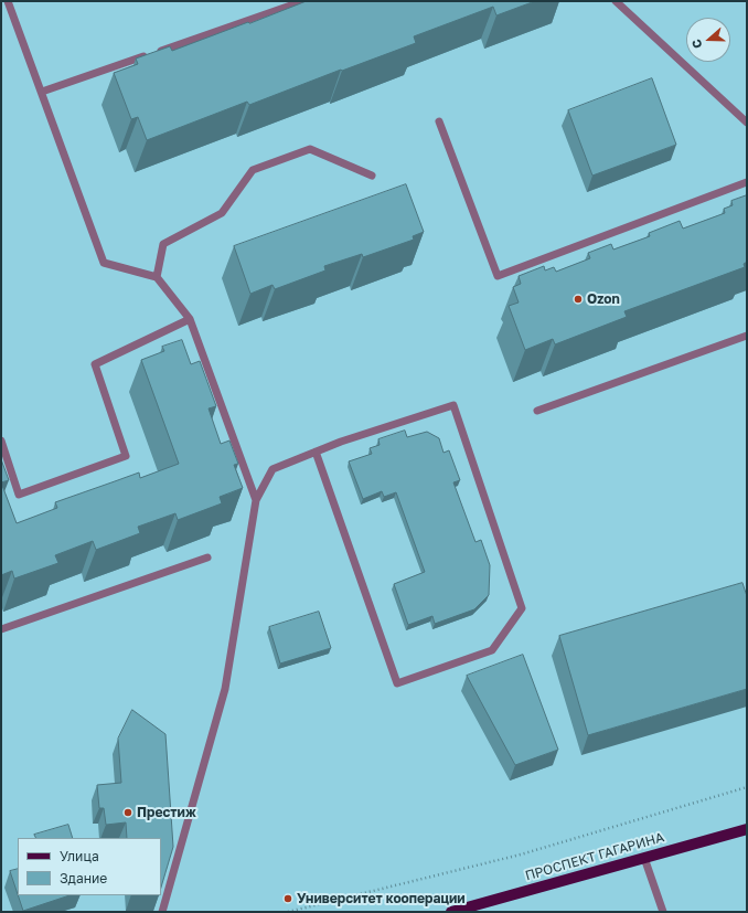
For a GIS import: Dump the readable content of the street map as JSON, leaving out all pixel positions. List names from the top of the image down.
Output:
{
  "streets": {
    "main road": ["ПРОСПЕКТ ГАГАРИНА"]
  },
  "places": ["Ozon", "Престиж", "Университет кооперации"],
  "legend": ["Улица", "Здание"],
  "north": "left"
}
